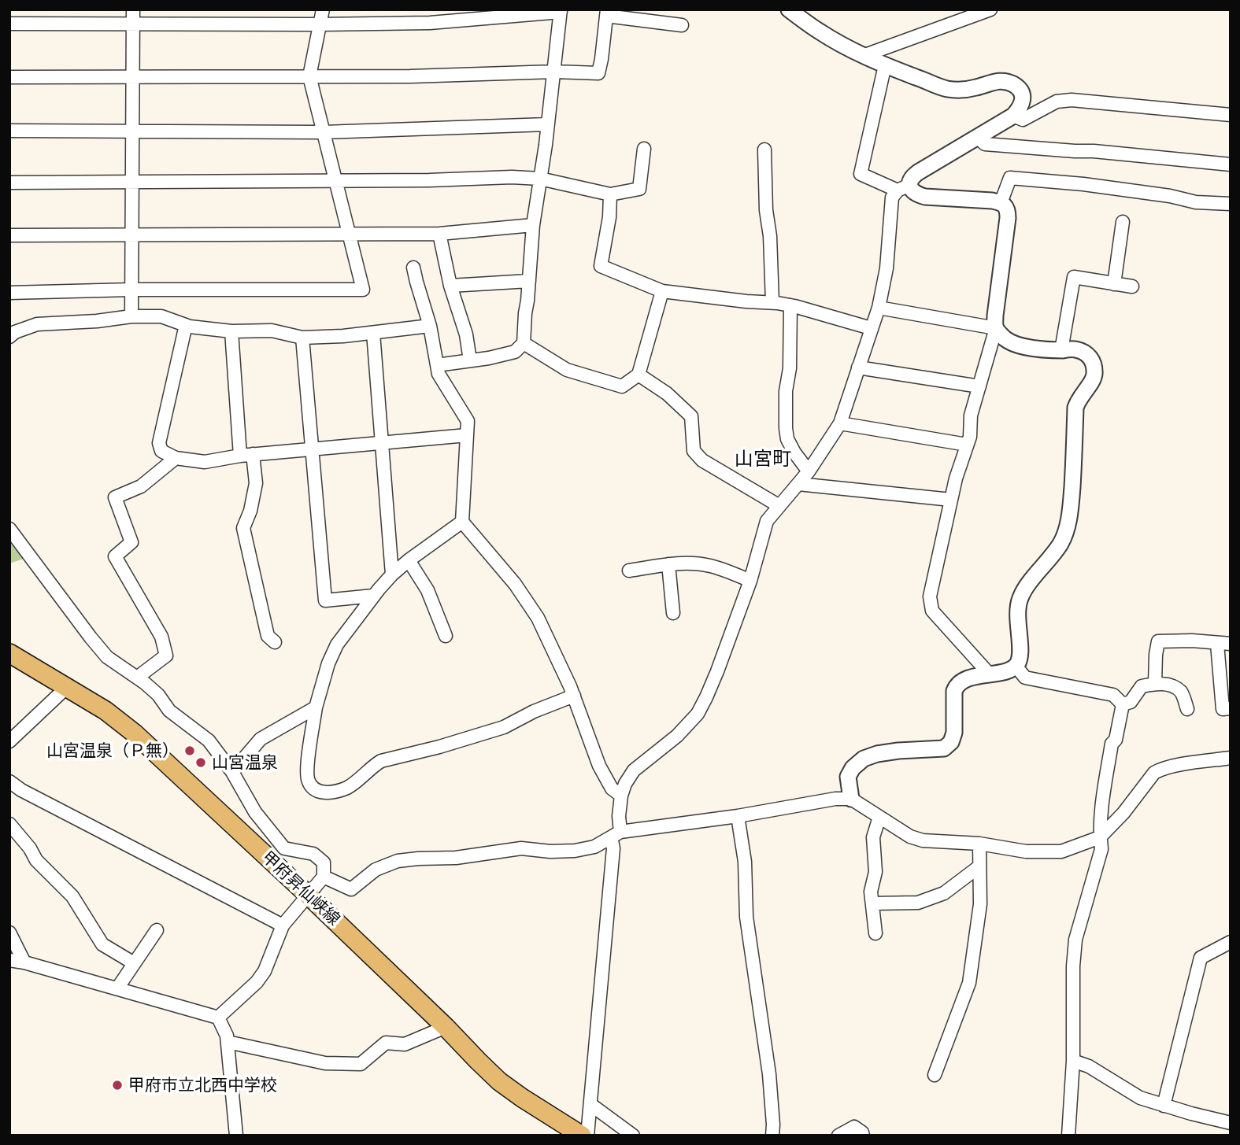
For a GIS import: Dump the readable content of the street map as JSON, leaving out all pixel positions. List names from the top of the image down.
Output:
{
  "streets": {
    "main road": ["甲府昇仙峡線"]
  },
  "districts": ["山宮町"],
  "places": ["山宮温泉（Ｐ無）", "山宮温泉", "甲府市立北西中学校"]
}
